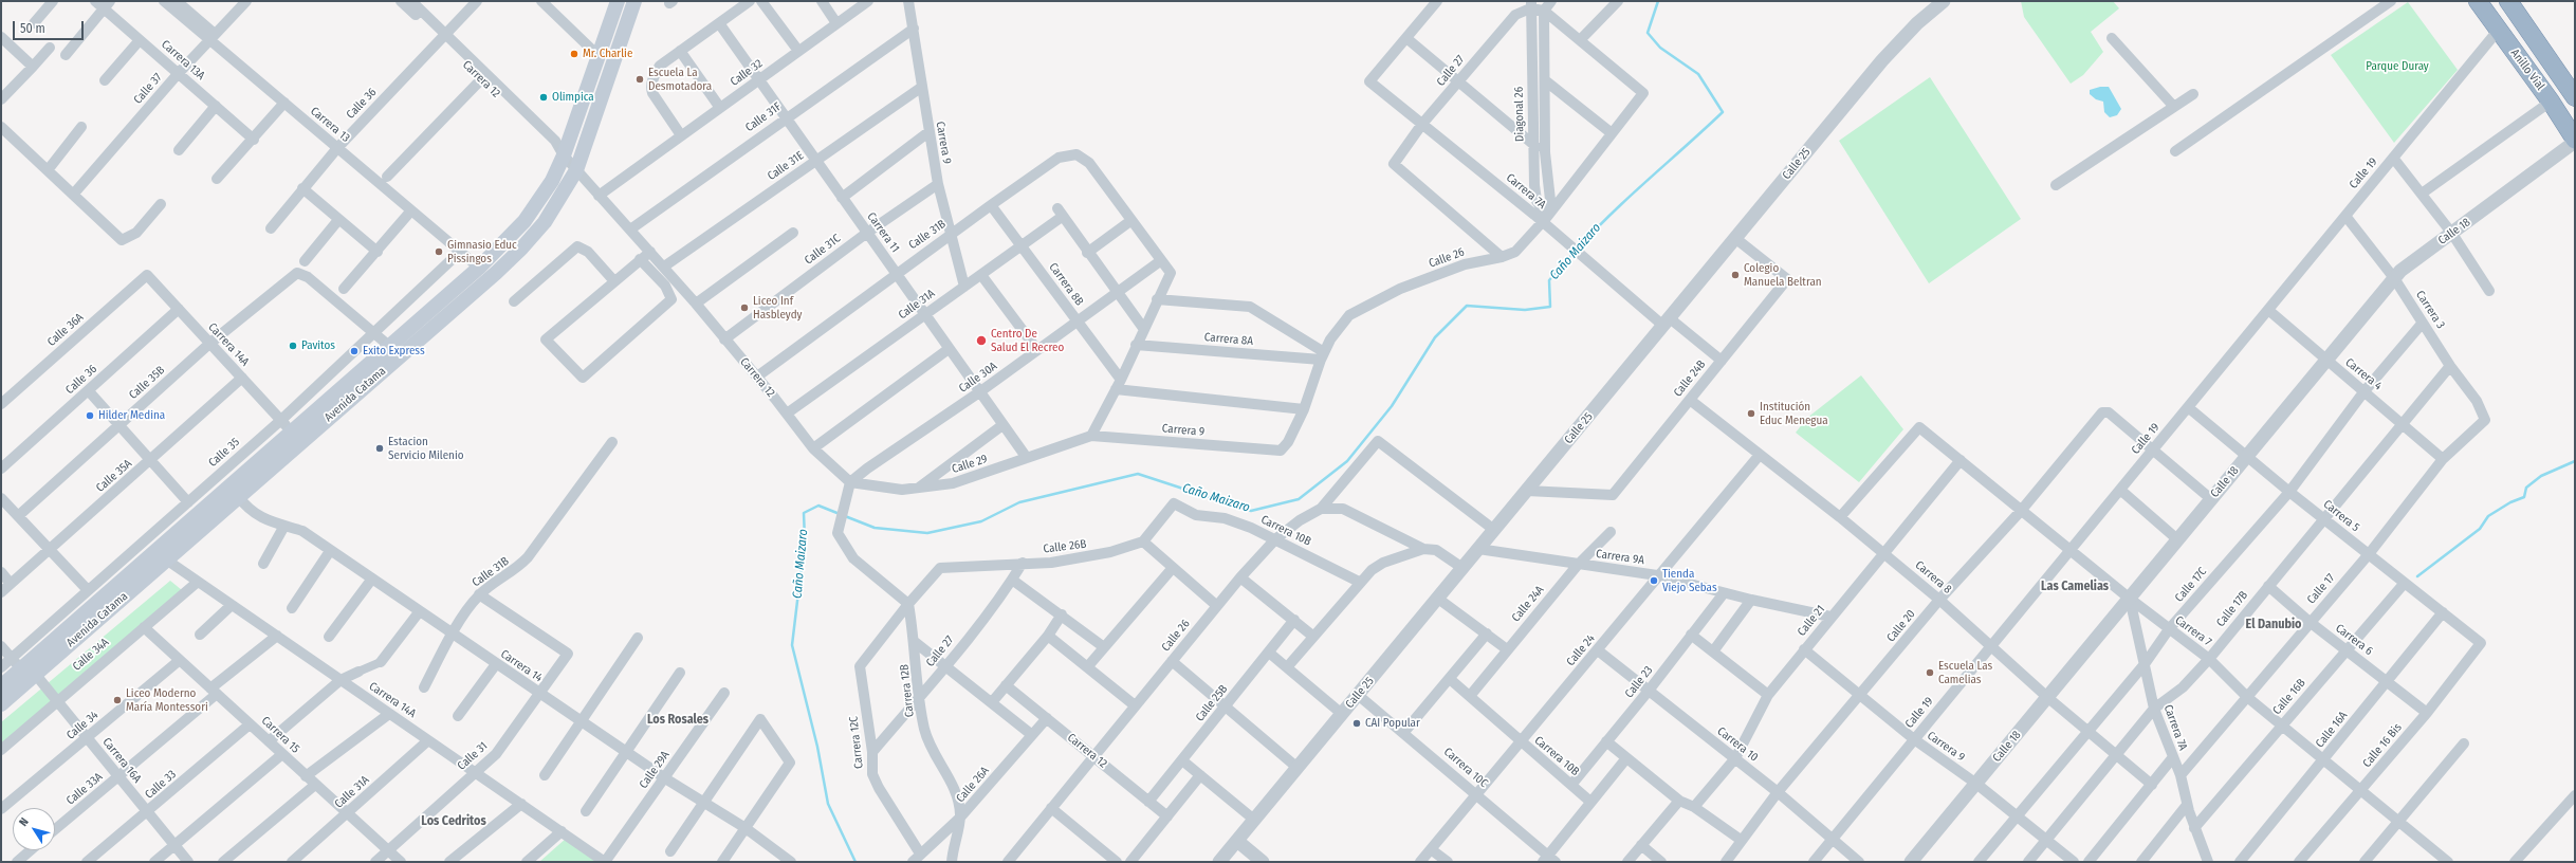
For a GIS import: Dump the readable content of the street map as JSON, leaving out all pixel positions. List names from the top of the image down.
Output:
{
  "streets": {
    "highway": ["Anillo Vial"],
    "main road": ["Avenida Catama"],
    "street": [
      "Carrera 13A",
      "Calle 27",
      "Calle 32",
      "Carrera 12",
      "Calle 37",
      "Calle 36",
      "Diagonal 26",
      "Calle 31F",
      "Carrera 13",
      "Carrera 9",
      "Calle 25",
      "Calle 31E",
      "Calle 19",
      "Carrera 7A",
      "Calle 18",
      "Carrera 11",
      "Calle 31B",
      "Calle 31C",
      "Calle 26",
      "Carrera 8B",
      "Calle 31A",
      "Carrera 3",
      "Calle 36A",
      "Carrera 8A",
      "Carrera 14A",
      "Carrera 4",
      "Calle 30A",
      "Calle 24B",
      "Calle 35B",
      "Calle 35",
      "Calle 29",
      "Calle 35A",
      "Carrera 5",
      "Carrera 10B",
      "Calle 26B",
      "Carrera 9A",
      "Carrera 8",
      "Calle 17C",
      "Calle 17",
      "Calle 24A",
      "Calle 17B",
      "Calle 21",
      "Calle 20",
      "Carrera 7",
      "Carrera 6",
      "Calle 24",
      "Calle 34A",
      "Carrera 14",
      "Calle 23",
      "Carrera 12B",
      "Calle 16B",
      "Calle 25B",
      "Calle 34",
      "Calle 16A",
      "Carrera 15",
      "Carrera 12C",
      "Carrera 10",
      "Calle 16 Bis",
      "Calle 31",
      "Carrera 16A",
      "Carrera 10C",
      "Calle 29A",
      "Calle 33",
      "Calle 26A",
      "Calle 33A"
    ]
  },
  "crossings": [
    ["Carrera 13A", "Calle 37"],
    ["Anillo Vial", "Calle 19"],
    ["Anillo Vial", "Calle 18"],
    ["Calle 27", "Diagonal 26"],
    ["Calle 27", "Carrera 7A"],
    ["Calle 27", "Calle 26"],
    ["Calle 27", "Calle 26B"],
    ["Calle 27", "Carrera 12B"],
    ["Calle 27", "Carrera 12C"],
    ["Calle 32", "Carrera 12"],
    ["Calle 32", "Carrera 11"],
    ["Carrera 12", "Calle 36"],
    ["Carrera 12", "Calle 31F"],
    ["Carrera 12", "Calle 31E"],
    ["Carrera 12", "Calle 31B"],
    ["Carrera 12", "Calle 31C"],
    ["Carrera 12", "Calle 26"],
    ["Carrera 12", "Calle 31A"],
    ["Carrera 12", "Calle 30A"],
    ["Carrera 12", "Avenida Catama"],
    ["Carrera 12", "Calle 29"],
    ["Carrera 12", "Calle 25B"],
    ["Carrera 12", "Calle 26A"],
    ["Calle 37", "Carrera 13"],
    ["Calle 36", "Carrera 13"],
    ["Calle 36", "Carrera 14A"],
    ["Diagonal 26", "Carrera 7A"],
    ["Diagonal 26", "Calle 26"],
    ["Calle 31F", "Carrera 9"],
    ["Calle 31F", "Carrera 11"],
    ["Carrera 13", "Avenida Catama"],
    ["Carrera 13", "Calle 35"],
    ["Carrera 9", "Calle 31E"],
    ["Carrera 9", "Calle 19"],
    ["Carrera 9", "Calle 18"],
    ["Carrera 9", "Calle 31B"],
    ["Carrera 9", "Calle 31C"],
    ["Carrera 9", "Calle 26"],
    ["Carrera 9", "Calle 31A"],
    ["Carrera 9", "Calle 29"],
    ["Carrera 9", "Calle 17C"],
    ["Carrera 9", "Calle 17B"],
    ["Carrera 9", "Calle 21"],
    ["Carrera 9", "Calle 20"],
    ["Calle 25", "Carrera 7A"],
    ["Calle 25", "Calle 26"],
    ["Calle 25", "Calle 24B"],
    ["Calle 25", "Carrera 9A"],
    ["Calle 25", "Carrera 10C"],
    ["Calle 31E", "Carrera 11"],
    ["Calle 19", "Carrera 3"],
    ["Calle 19", "Carrera 4"],
    ["Calle 19", "Carrera 5"],
    ["Calle 19", "Carrera 8"],
    ["Calle 19", "Calle 20"],
    ["Calle 19", "Carrera 7"],
    ["Calle 19", "Carrera 10"],
    ["Carrera 7A", "Calle 18"],
    ["Carrera 7A", "Calle 26"],
    ["Carrera 7A", "Calle 24B"],
    ["Carrera 7A", "Calle 17C"],
    ["Carrera 7A", "Calle 17"],
    ["Carrera 7A", "Calle 17B"],
    ["Carrera 7A", "Carrera 7"],
    ["Carrera 7A", "Calle 16B"],
    ["Calle 18", "Carrera 3"],
    ["Calle 18", "Carrera 4"],
    ["Calle 18", "Carrera 5"],
    ["Calle 18", "Carrera 8"],
    ["Calle 18", "Carrera 7"],
    ["Carrera 11", "Calle 31B"],
    ["Carrera 11", "Calle 31C"],
    ["Carrera 11", "Calle 31A"],
    ["Carrera 11", "Calle 30A"],
    ["Carrera 11", "Calle 29"],
    ["Calle 31B", "Carrera 8B"],
    ["Calle 31B", "Carrera 14"],
    ["Calle 31B", "Calle 31"],
    ["Calle 26", "Carrera 8A"],
    ["Calle 26", "Carrera 10B"],
    ["Carrera 8B", "Calle 31A"],
    ["Carrera 8B", "Calle 30A"],
    ["Calle 31A", "Carrera 14A"],
    ["Calle 31A", "Carrera 15"],
    ["Carrera 3", "Calle 17C"],
    ["Carrera 3", "Calle 17"],
    ["Carrera 3", "Calle 17B"],
    ["Calle 36A", "Carrera 14A"],
    ["Carrera 14A", "Calle 35B"],
    ["Carrera 14A", "Avenida Catama"],
    ["Carrera 14A", "Calle 35"],
    ["Carrera 14A", "Calle 35A"],
    ["Carrera 14A", "Calle 34A"],
    ["Carrera 14A", "Calle 31"],
    ["Carrera 14A", "Calle 29A"],
    ["Carrera 14A", "Calle 33A"],
    ["Carrera 4", "Calle 17C"],
    ["Carrera 4", "Calle 17"],
    ["Carrera 4", "Calle 17B"],
    ["Calle 30A", "Calle 29"],
    ["Calle 24B", "Carrera 8"],
    ["Calle 35B", "Calle 35"],
    ["Avenida Catama", "Calle 35"],
    ["Avenida Catama", "Carrera 14"],
    ["Avenida Catama", "Carrera 16A"],
    ["Carrera 5", "Calle 17C"],
    ["Carrera 5", "Calle 17"],
    ["Carrera 5", "Calle 17B"],
    ["Carrera 5", "Calle 16B"],
    ["Carrera 5", "Calle 16A"],
    ["Carrera 5", "Calle 16 Bis"],
    ["Carrera 10B", "Calle 26B"],
    ["Carrera 10B", "Calle 24A"],
    ["Carrera 10B", "Calle 24"],
    ["Carrera 10B", "Calle 23"],
    ["Calle 26B", "Carrera 12B"],
    ["Calle 26B", "Carrera 12C"],
    ["Carrera 9A", "Calle 24A"],
    ["Carrera 9A", "Calle 21"],
    ["Carrera 9A", "Calle 24"],
    ["Carrera 9A", "Calle 23"],
    ["Carrera 8", "Calle 17C"],
    ["Carrera 8", "Calle 17B"],
    ["Carrera 8", "Calle 21"],
    ["Carrera 8", "Calle 20"],
    ["Carrera 8", "Carrera 7"],
    ["Carrera 8", "Calle 24"],
    ["Calle 17C", "Carrera 7"],
    ["Calle 17", "Carrera 7"],
    ["Calle 17", "Carrera 6"],
    ["Calle 17B", "Carrera 7"],
    ["Calle 17B", "Carrera 6"],
    ["Calle 21", "Carrera 7"],
    ["Calle 21", "Carrera 10"],
    ["Calle 20", "Carrera 7"],
    ["Calle 20", "Carrera 10"],
    ["Carrera 7", "Calle 16B"],
    ["Carrera 7", "Calle 16A"],
    ["Carrera 7", "Calle 16 Bis"],
    ["Carrera 6", "Calle 16B"],
    ["Carrera 6", "Calle 16A"],
    ["Carrera 6", "Calle 16 Bis"],
    ["Calle 24", "Carrera 10"],
    ["Calle 24", "Carrera 10C"],
    ["Calle 34A", "Carrera 15"],
    ["Calle 34A", "Carrera 16A"],
    ["Carrera 14", "Calle 31"],
    ["Carrera 14", "Calle 29A"],
    ["Calle 23", "Carrera 10"],
    ["Carrera 12B", "Carrera 12C"],
    ["Carrera 12B", "Calle 26A"],
    ["Calle 34", "Carrera 15"],
    ["Calle 34", "Carrera 16A"],
    ["Carrera 15", "Calle 31"],
    ["Carrera 15", "Calle 33"],
    ["Carrera 15", "Calle 33A"],
    ["Carrera 12C", "Calle 26A"],
    ["Carrera 16A", "Calle 33"],
    ["Carrera 16A", "Calle 33A"]
  ],
  "districts": [
    "Las Camelias",
    "El Danubio",
    "Los Rosales",
    "Los Cedritos"
  ],
  "water": ["Caño Maizaro"],
  "parks": ["Parque Duray"],
  "places": [
    "Mr. Charlie",
    "Escuela La Desmotadora",
    "Olimpica",
    "Gimnasio Educ Pissingos",
    "Colegio Manuela Beltran",
    "Liceo Inf Hasbleydy",
    "Centro De Salud El Recreo",
    "Pavitos",
    "Exito Express",
    "Institución Educ Menegua",
    "Hilder Medina",
    "Estacion Servicio Milenio",
    "Tienda Viejo Sebas",
    "Escuela Las Camelias",
    "Liceo Moderno María Montessori",
    "CAI Popular"
  ],
  "scale_bar": "50 m",
  "north": "top left"
}
